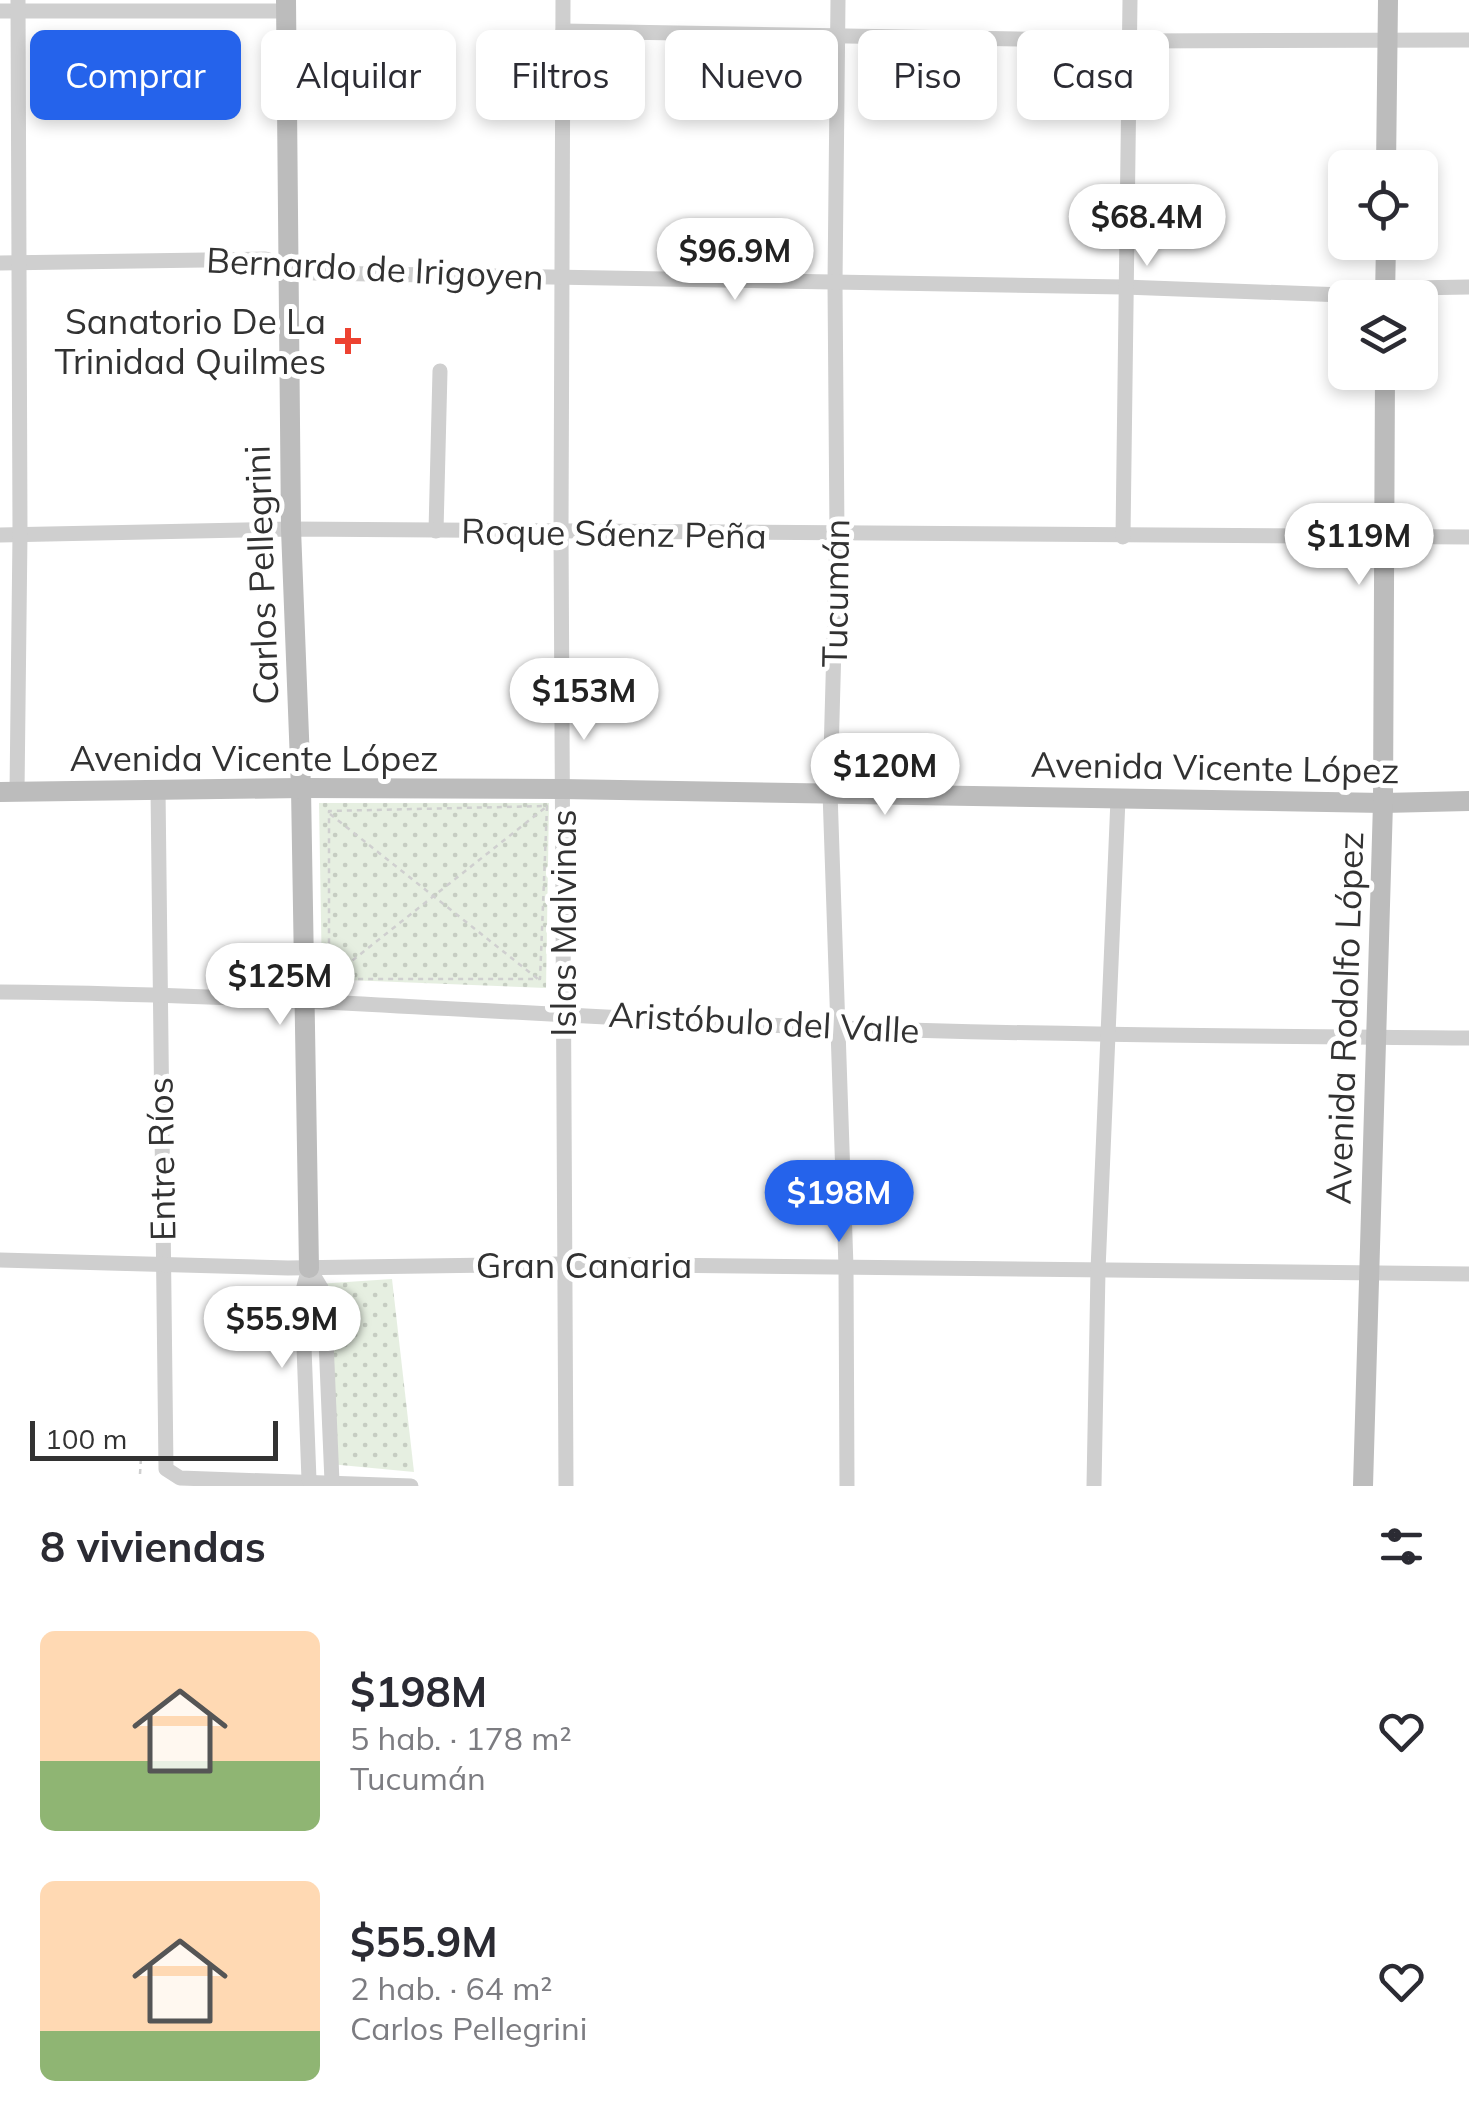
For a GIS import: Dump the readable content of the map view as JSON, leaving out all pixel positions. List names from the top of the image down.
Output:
{
  "streets": {
    "main road": ["Carlos Pellegrini", "Avenida Vicente López", "Avenida Rodolfo López"],
    "street": [
      "Bernardo de Irigoyen",
      "Roque Sáenz Peña",
      "Tucumán",
      "Islas Malvinas",
      "Aristóbulo del Valle",
      "Entre Ríos",
      "Gran Canaria"
    ]
  },
  "crossings": [
    ["Bernardo de Irigoyen", "Carlos Pellegrini"],
    ["Bernardo de Irigoyen", "Tucumán"],
    ["Bernardo de Irigoyen", "Islas Malvinas"],
    ["Roque Sáenz Peña", "Carlos Pellegrini"],
    ["Roque Sáenz Peña", "Tucumán"],
    ["Roque Sáenz Peña", "Islas Malvinas"],
    ["Roque Sáenz Peña", "Avenida Rodolfo López"],
    ["Carlos Pellegrini", "Avenida Vicente López"],
    ["Carlos Pellegrini", "Aristóbulo del Valle"],
    ["Carlos Pellegrini", "Entre Ríos"],
    ["Carlos Pellegrini", "Gran Canaria"],
    ["Tucumán", "Avenida Vicente López"],
    ["Tucumán", "Aristóbulo del Valle"],
    ["Tucumán", "Gran Canaria"],
    ["Avenida Vicente López", "Islas Malvinas"],
    ["Avenida Vicente López", "Avenida Rodolfo López"],
    ["Avenida Vicente López", "Entre Ríos"],
    ["Islas Malvinas", "Aristóbulo del Valle"],
    ["Islas Malvinas", "Gran Canaria"],
    ["Avenida Rodolfo López", "Aristóbulo del Valle"],
    ["Avenida Rodolfo López", "Gran Canaria"],
    ["Aristóbulo del Valle", "Entre Ríos"],
    ["Entre Ríos", "Gran Canaria"]
  ],
  "places": {
    "health": ["Sanatorio De La Trinidad Quilmes"]
  },
  "scale_bar": "100 m",
  "page": {
    "chip": [
      "Comprar",
      "Alquilar",
      "Filtros",
      "Nuevo",
      "Piso",
      "Casa"
    ],
    "price": [
      "$68.4M",
      "$96.9M",
      "$119M",
      "$153M",
      "$120M",
      "$125M",
      "$198M",
      "$55.9M"
    ],
    "scale": "100 m",
    "heading": "8 viviendas",
    "list": [
      {
        "name": "$198M",
        "note": "5 hab. · 178 m² · Tucumán"
      },
      {
        "name": "$55.9M",
        "note": "2 hab. · 64 m² · Carlos Pellegrini"
      }
    ]
  }
}
